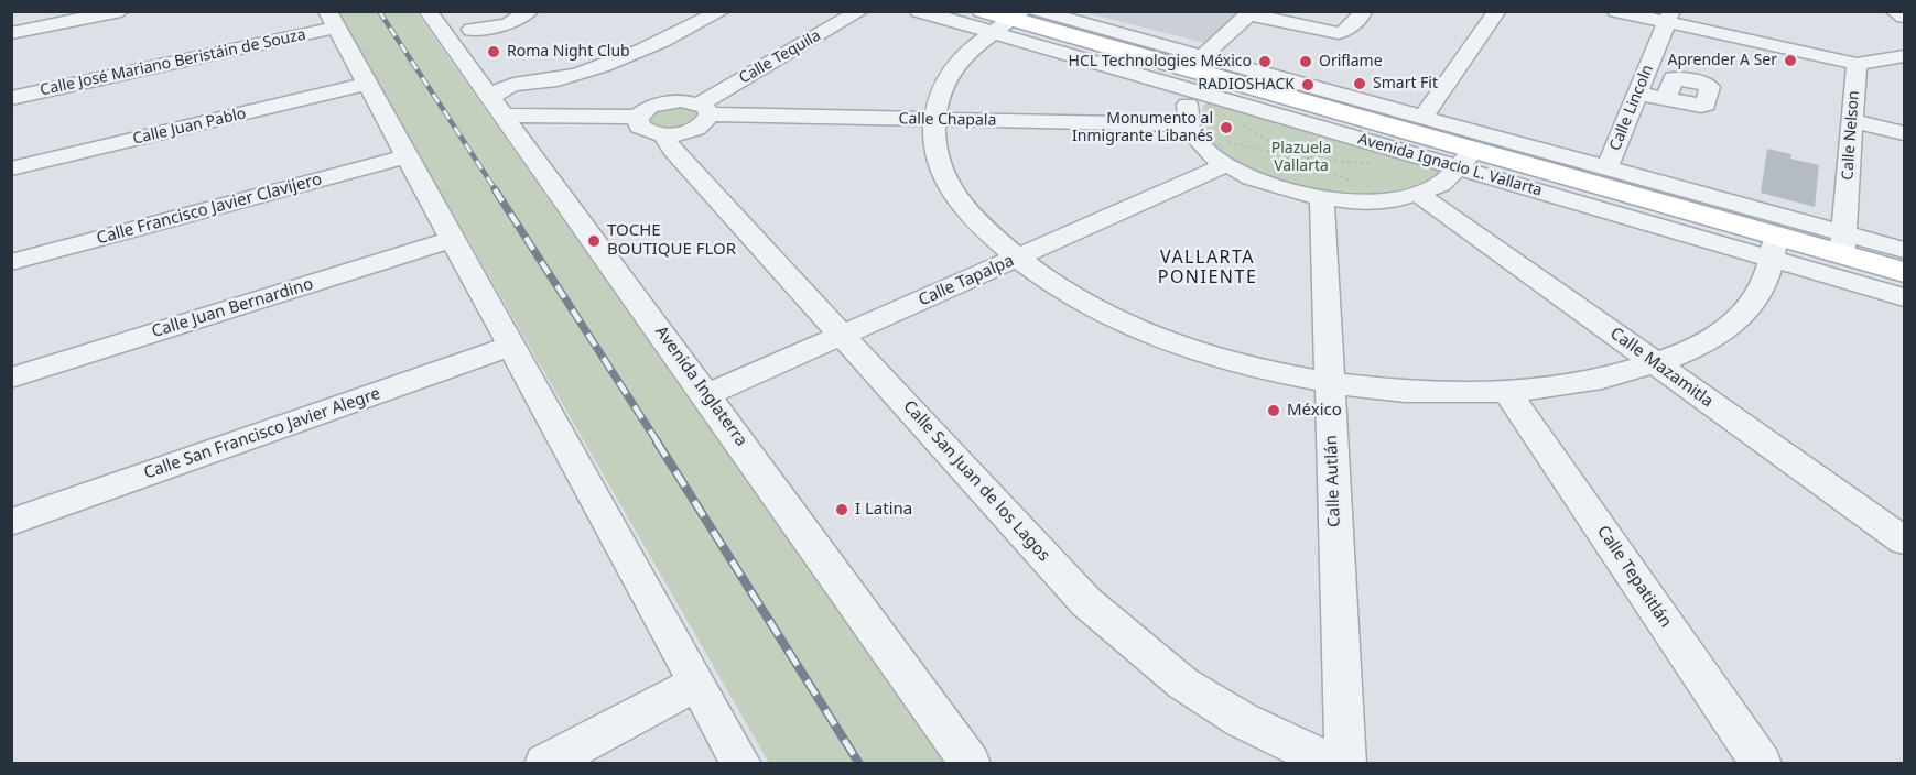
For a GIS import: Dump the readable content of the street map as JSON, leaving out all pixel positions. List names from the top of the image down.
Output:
{
  "streets": {
    "main road": ["Avenida Ignacio L. Vallarta"],
    "street": [
      "Calle Tequila",
      "Calle José Mariano Beristáin de Souza",
      "Calle Lincoln",
      "Calle Chapala",
      "Calle Juan Pablo",
      "Calle Nelson",
      "Calle Francisco Javier Clavijero",
      "Calle Tapalpa",
      "Calle Juan Bernardino",
      "Calle Mazamitla",
      "Avenida Inglaterra",
      "Calle San Francisco Javier Alegre",
      "Calle San Juan de los Lagos",
      "Calle Autlán",
      "Calle Tepatitlán"
    ]
  },
  "crossings": [
    ["Calle Tequila", "Calle Chapala"],
    ["Calle Tequila", "Calle San Juan de los Lagos"],
    ["Calle Lincoln", "Avenida Ignacio L. Vallarta"],
    ["Calle Chapala", "Calle San Juan de los Lagos"],
    ["Calle Nelson", "Avenida Ignacio L. Vallarta"],
    ["Calle Tapalpa", "Avenida Inglaterra"],
    ["Calle Tapalpa", "Calle San Juan de los Lagos"],
    ["Calle San Juan de los Lagos", "Calle Autlán"]
  ],
  "districts": ["VALLARTA PONIENTE"],
  "parks": ["Plazuela Vallarta"],
  "places": [
    "Roma Night Club",
    "Aprender A Ser",
    "HCL Technologies México",
    "Oriflame",
    "Smart Fit",
    "RADIOSHACK",
    "Monumento al Inmigrante Libanés",
    "TOCHE BOUTIQUE FLOR",
    "México",
    "I Latina"
  ]
}
